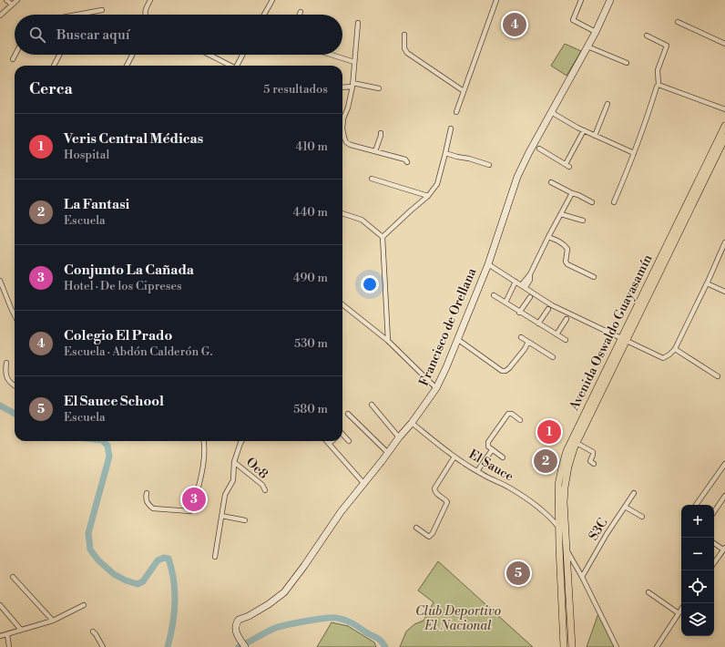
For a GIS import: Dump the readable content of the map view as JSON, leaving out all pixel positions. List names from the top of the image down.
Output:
{
  "streets": {
    "main road": ["Avenida Oswaldo Guayasamín"],
    "street": [
      "Francisco de Orellana",
      "El Sauce",
      "Oe8",
      "S3C"
    ]
  },
  "crossings": [
    ["Francisco de Orellana", "El Sauce"],
    ["Avenida Oswaldo Guayasamín", "El Sauce"]
  ],
  "parks": ["Club Deportivo El Nacional"],
  "page": {
    "pins": [
      "4",
      "1",
      "2",
      "3",
      "5"
    ],
    "search": "Buscar aquí",
    "heading": ["Cerca", "5 resultados"],
    "list": [
      {
        "mark": "1",
        "name": "Veris Central Médicas",
        "note": "Hospital",
        "value": "410 m"
      },
      {
        "mark": "2",
        "name": "La Fantasi",
        "note": "Escuela",
        "value": "440 m"
      },
      {
        "mark": "3",
        "name": "Conjunto La Cañada",
        "note": "Hotel · De los Cipreses",
        "value": "490 m"
      },
      {
        "mark": "4",
        "name": "Colegio El Prado",
        "note": "Escuela · Abdón Calderón G.",
        "value": "530 m"
      },
      {
        "mark": "5",
        "name": "El Sauce School",
        "note": "Escuela",
        "value": "580 m"
      }
    ],
    "map_buttons": ["+", "−"]
  }
}
